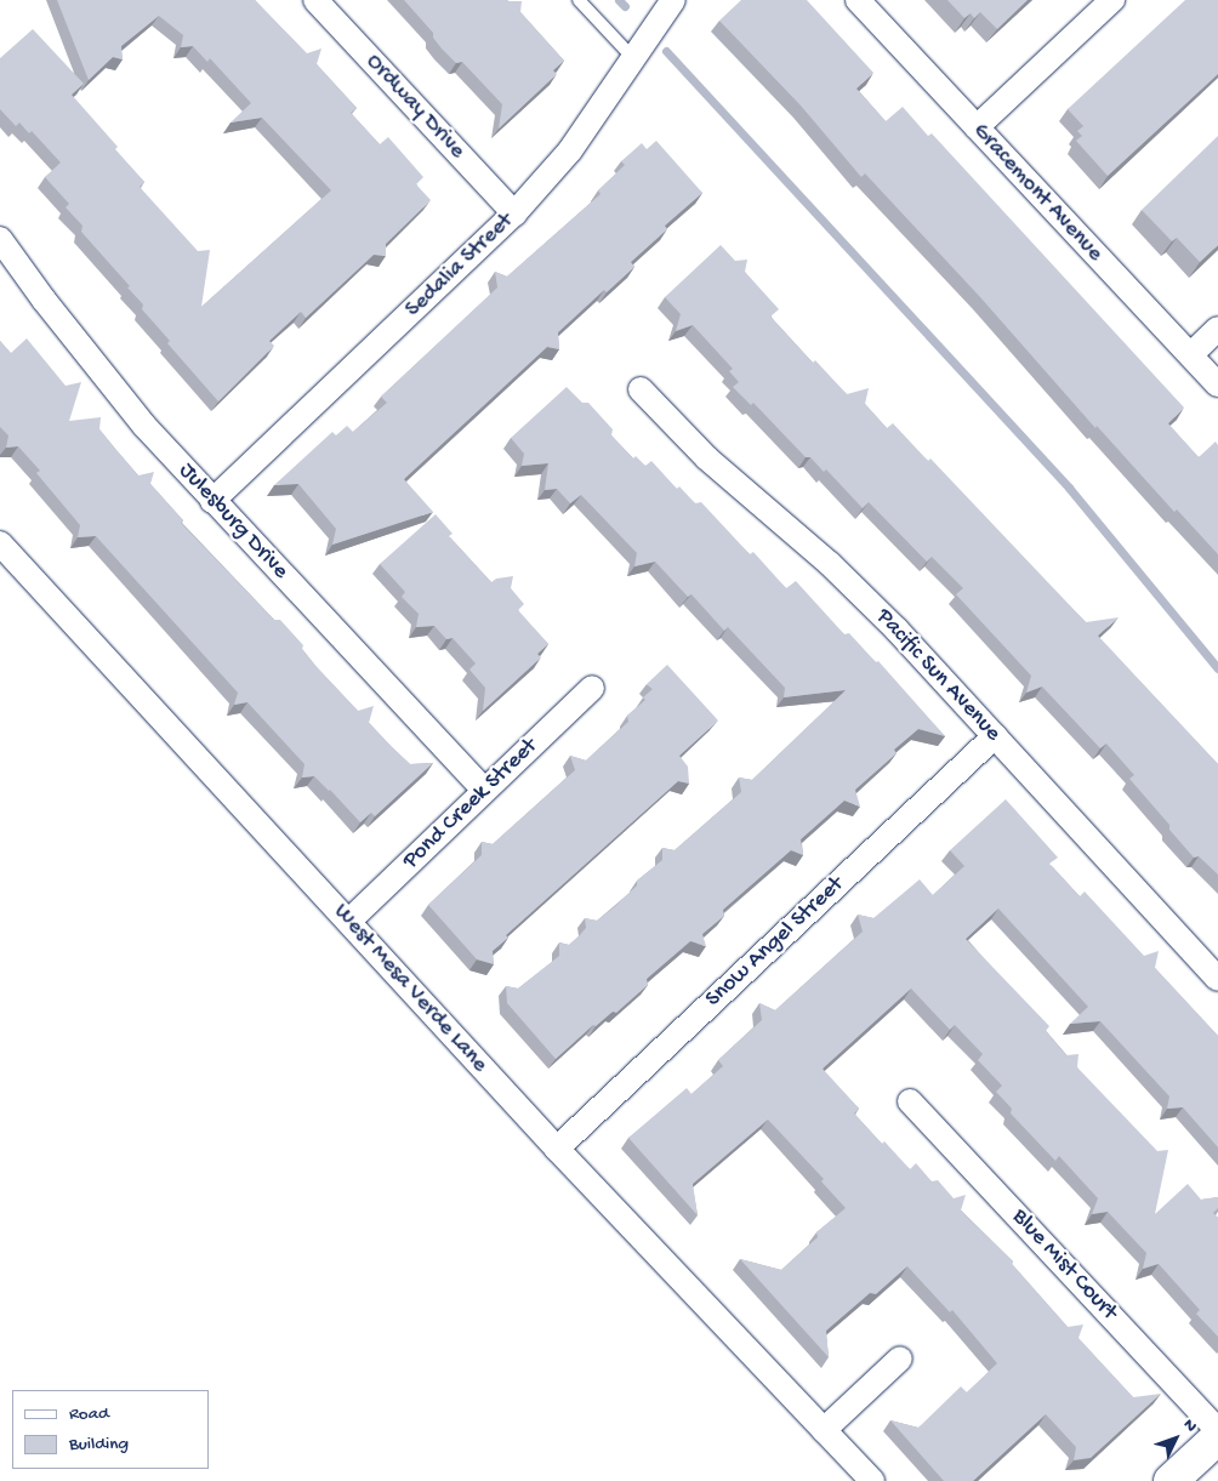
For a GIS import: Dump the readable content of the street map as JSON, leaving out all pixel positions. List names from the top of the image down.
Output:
{
  "streets": {
    "street": [
      "Ordway Drive",
      "Gracemont Avenue",
      "Sedalia Street",
      "Julesburg Drive",
      "Pacific Sun Avenue",
      "Pond Creek Street",
      "Snow Angel Street",
      "West Mesa Verde Lane",
      "Blue Mist Court"
    ]
  },
  "crossings": [
    ["Ordway Drive", "Sedalia Street"],
    ["Sedalia Street", "Julesburg Drive"],
    ["Julesburg Drive", "Pond Creek Street"],
    ["Pacific Sun Avenue", "Snow Angel Street"],
    ["Pond Creek Street", "West Mesa Verde Lane"],
    ["Snow Angel Street", "West Mesa Verde Lane"]
  ],
  "legend": ["Road", "Building"],
  "north": "top right"
}
